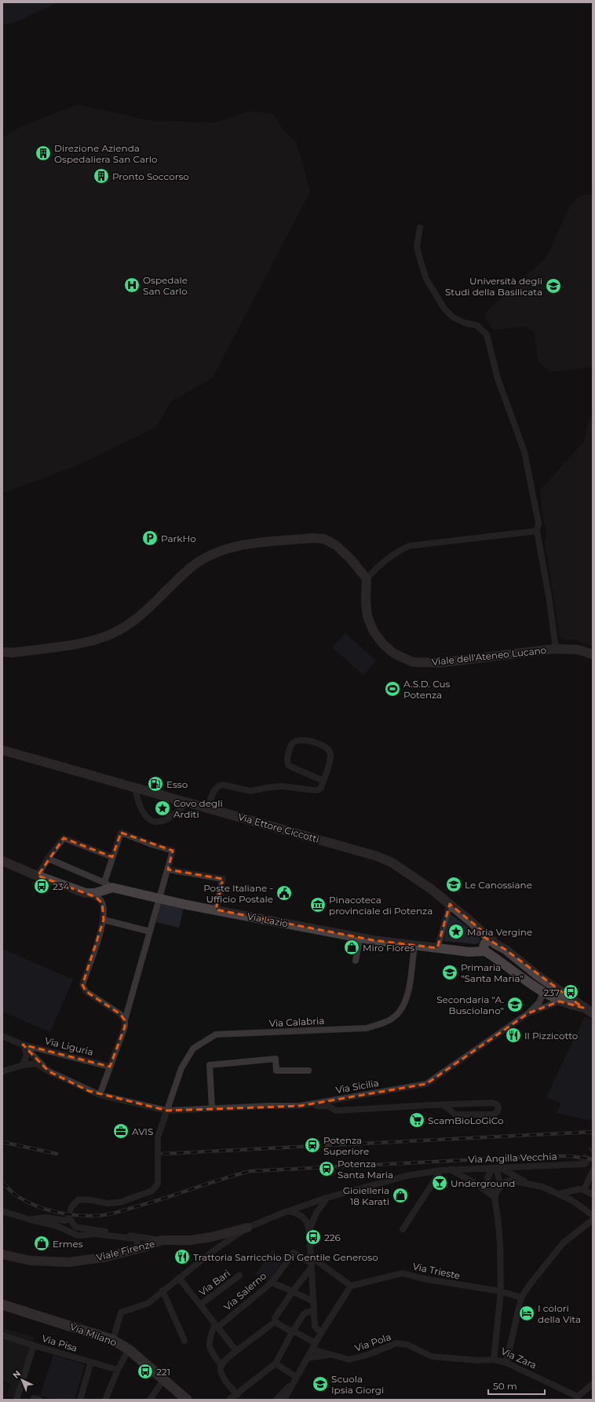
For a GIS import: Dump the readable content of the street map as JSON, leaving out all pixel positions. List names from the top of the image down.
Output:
{
  "streets": {
    "main road": [
      "Viale dell'Ateneo Lucano",
      "Via Ettore Ciccotti",
      "Via Lazio",
      "Viale Firenze",
      "Via Milano"
    ],
    "street": [
      "Via Calabria",
      "Via Liguria",
      "Via Sicilia",
      "Via Angilla Vecchia",
      "Via Trieste",
      "Via Bari",
      "Via Salerno",
      "Via Pola",
      "Via Pisa",
      "Via Zara"
    ]
  },
  "crossings": [
    ["Via Ettore Ciccotti", "Via Lazio"],
    ["Via Lazio", "Via Calabria"],
    ["Via Calabria", "Via Sicilia"],
    ["Via Angilla Vecchia", "Viale Firenze"],
    ["Via Angilla Vecchia", "Via Milano"],
    ["Via Angilla Vecchia", "Via Zara"],
    ["Via Trieste", "Via Zara"],
    ["Via Pola", "Via Zara"]
  ],
  "places": {
    "building": ["Direzione Azienda Ospedaliera San Carlo", "Pronto Soccorso"],
    "hospital": ["Ospedale San Carlo"],
    "school or university": [
      "Università degli Studi della Basilicata",
      "Le Canossiane",
      "Primaria \"Santa Maria\"",
      "Secondaria \"A. Busciolano\"",
      "Scuola Ipsia Giorgi"
    ],
    "parking": ["ParkHo"],
    "sports": ["A.S.D. Cus Potenza"],
    "fuel station": ["Esso"],
    "place": ["Covo degli Arditi", "Maria Vergine"],
    "bus stop": [
      "234",
      "237",
      "226",
      "221"
    ],
    "public building": ["Poste Italiane - Ufficio Postale"],
    "museum": ["Pinacoteca provinciale di Potenza"],
    "shop": ["Miro Flores", "Gioielleria 18 Karati", "Ermes"],
    "restaurant": ["Il Pizzicotto", "Trattoria Sarricchio Di Gentile Generoso"],
    "supermarket": ["ScamBioLoGiCo"],
    "office": ["AVIS"],
    "station": ["Potenza Superiore", "Potenza Santa Maria"],
    "bar": ["Underground"],
    "hotel": ["I colori della Vita"]
  },
  "scale_bar": "50 m",
  "north": "top left"
}
